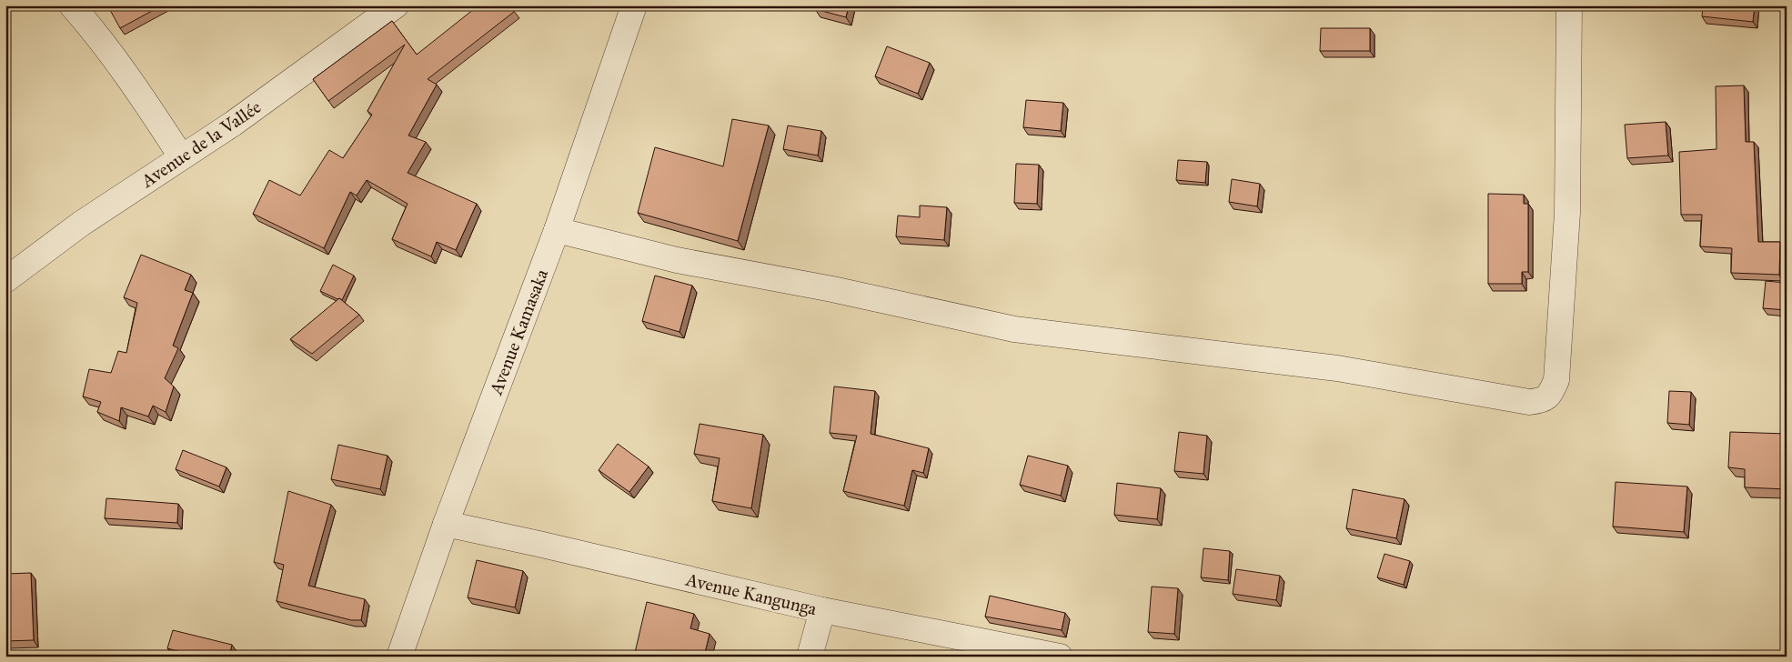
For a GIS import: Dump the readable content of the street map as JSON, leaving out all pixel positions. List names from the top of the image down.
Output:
{
  "streets": {
    "street": ["Avenue de la Vallée", "Avenue Kamasaka", "Avenue Kangunga"]
  },
  "crossings": [
    ["Avenue Kamasaka", "Avenue Kangunga"]
  ]
}
